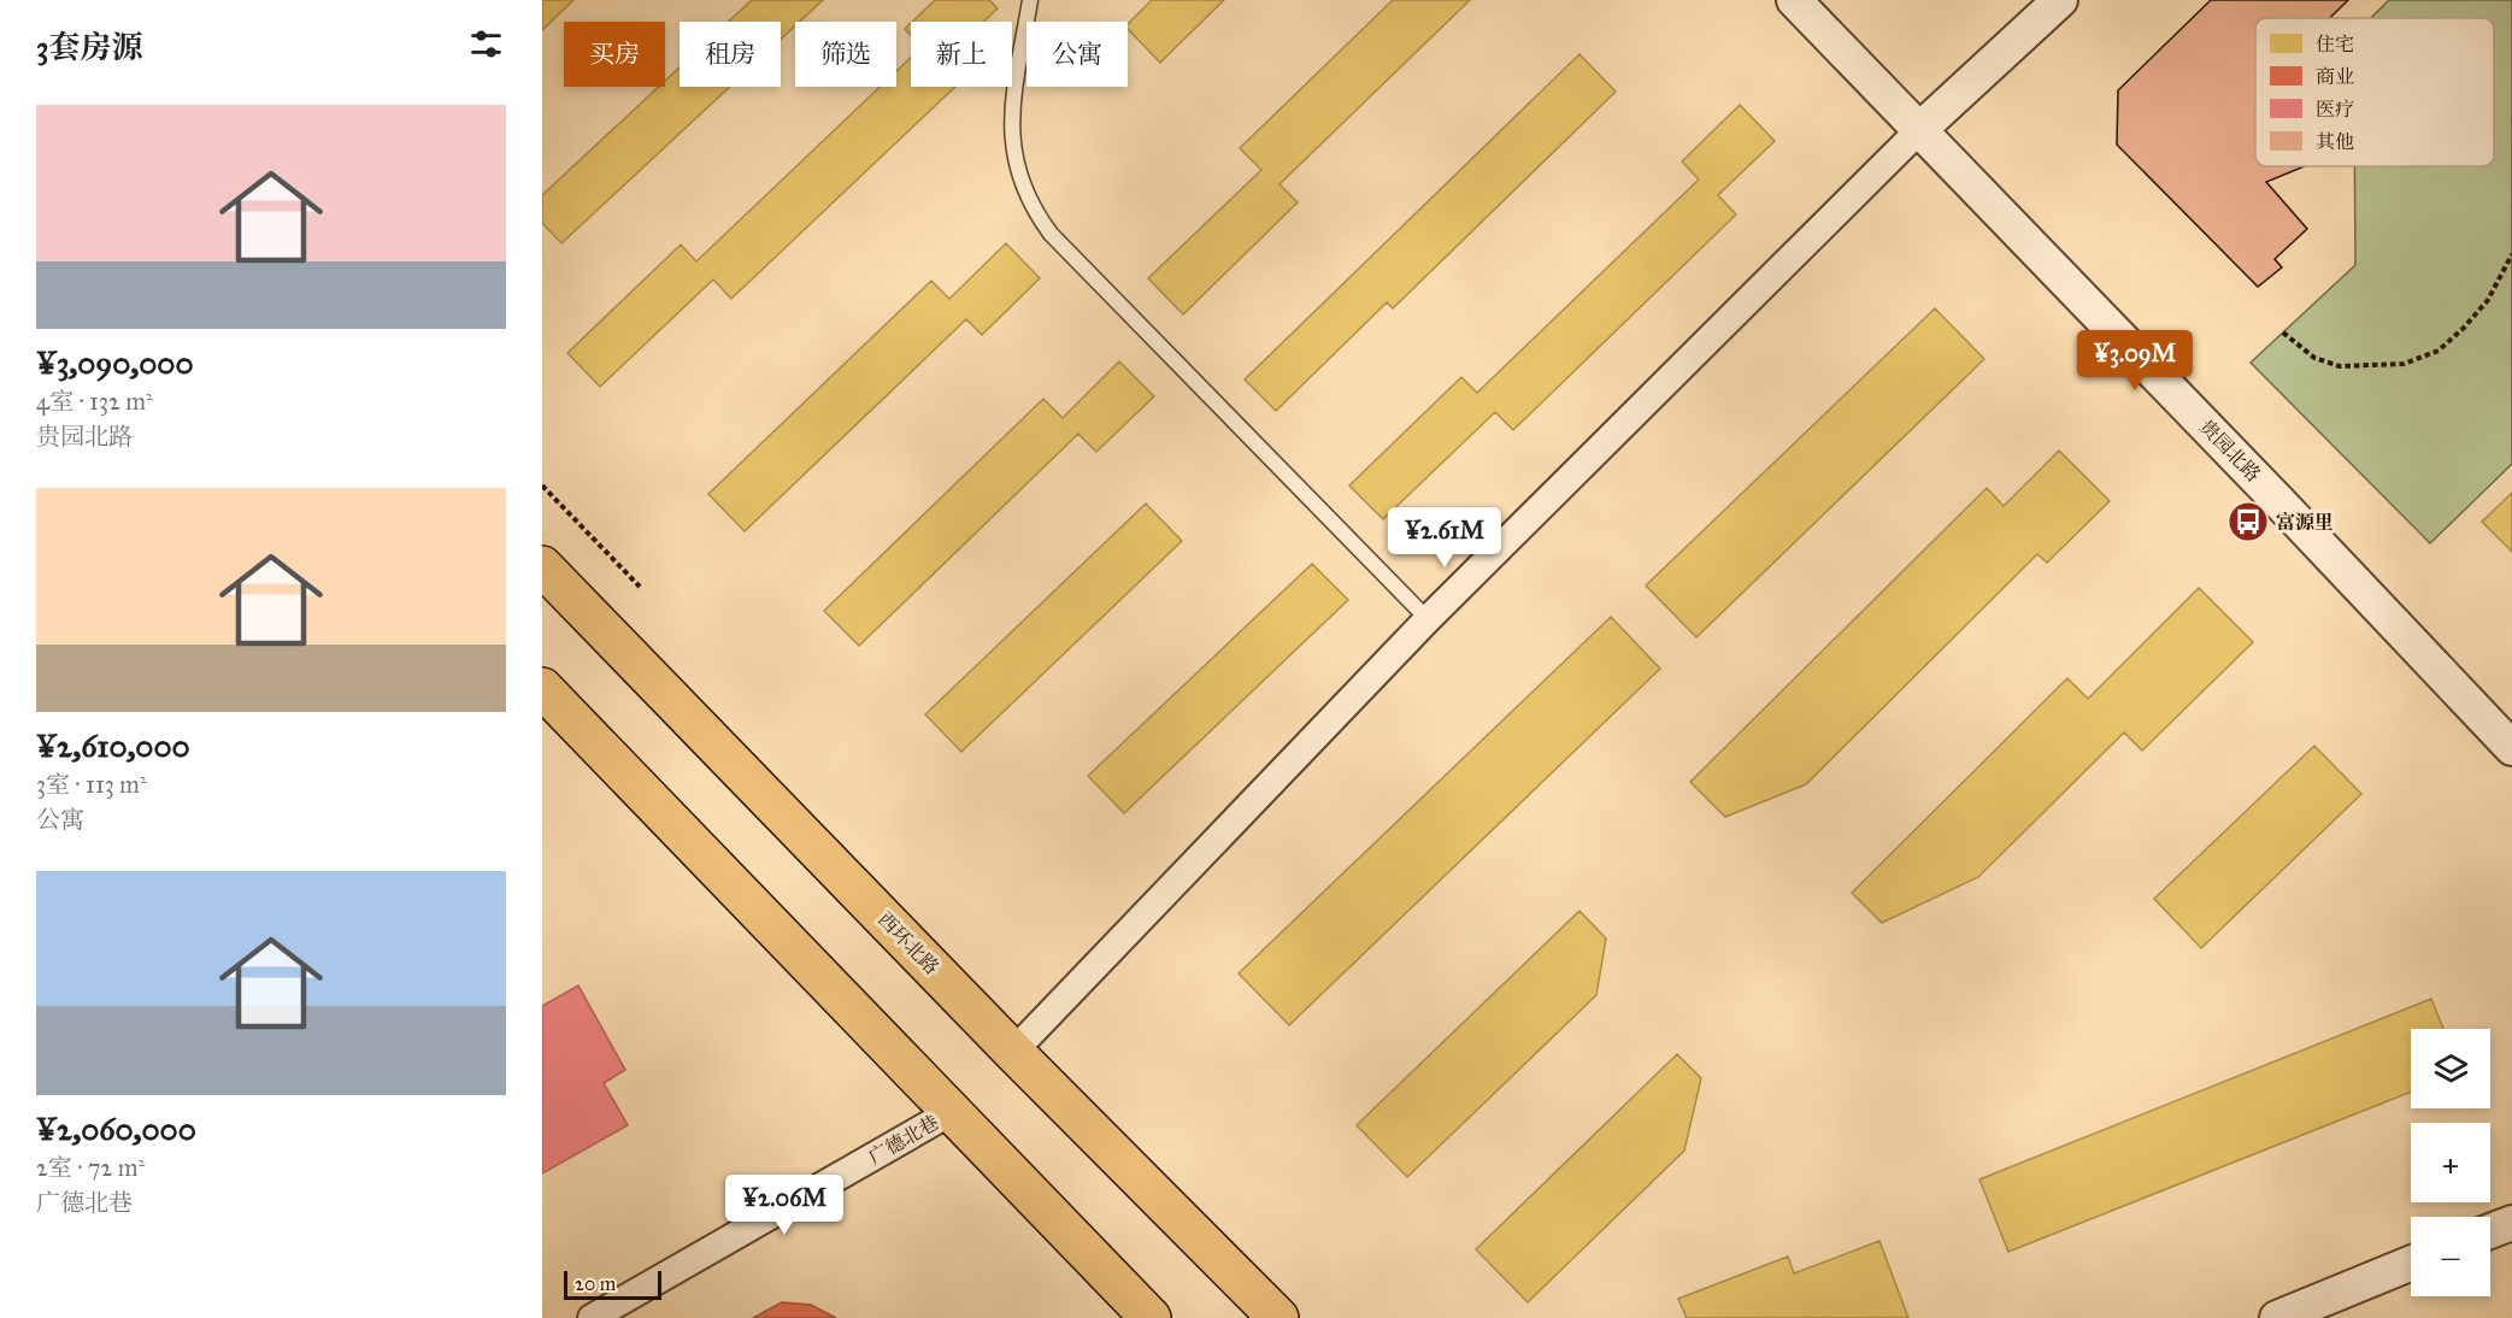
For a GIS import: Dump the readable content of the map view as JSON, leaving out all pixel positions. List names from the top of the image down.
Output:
{
  "streets": {
    "main road": ["西环北路"],
    "street": ["贵园北路", "广德北巷"]
  },
  "places": {
    "bus stop": ["富源里"]
  },
  "legend": [
    "住宅",
    "商业",
    "医疗",
    "其他"
  ],
  "scale_bar": "20 m",
  "page": {
    "heading": "3套房源",
    "chip": [
      "买房",
      "租房",
      "筛选",
      "新上",
      "公寓"
    ],
    "list": [
      {
        "name": "¥3,090,000",
        "note": "4室 · 132 m² · 贵园北路"
      },
      {
        "name": "¥2,610,000",
        "note": "3室 · 113 m² · 公寓"
      },
      {
        "name": "¥2,060,000",
        "note": "2室 · 72 m² · 广德北巷"
      }
    ],
    "price": ["¥3.09M", "¥2.61M", "¥2.06M"],
    "map_buttons": ["+", "−"],
    "scale": "20 m"
  }
}
